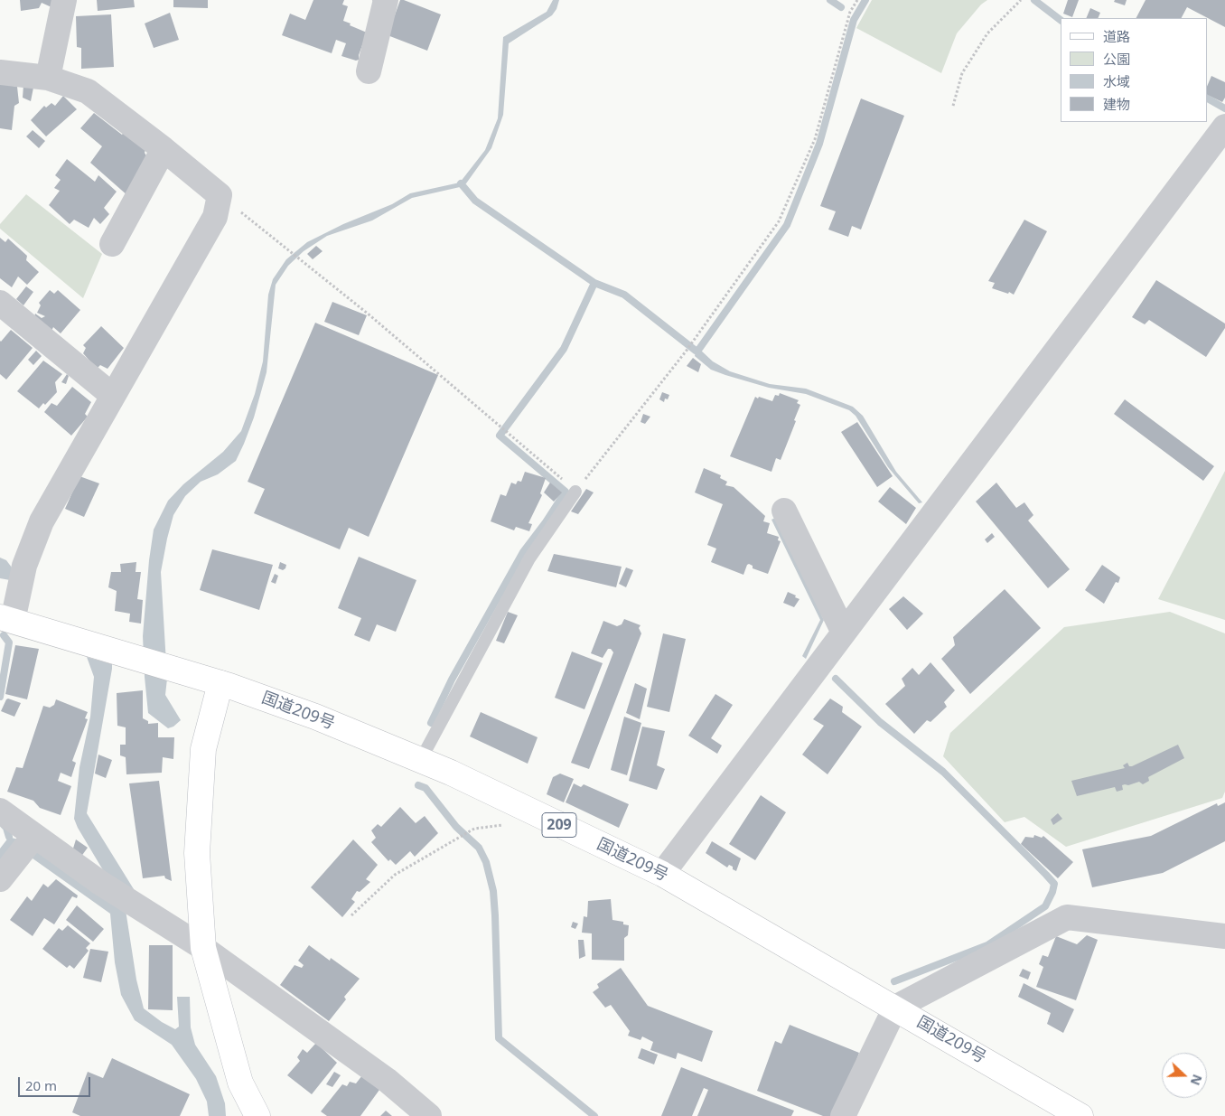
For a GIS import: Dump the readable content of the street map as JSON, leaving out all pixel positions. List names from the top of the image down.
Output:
{
  "streets": {
    "main road": ["国道209号", "209"]
  },
  "legend": [
    "道路",
    "公園",
    "水域",
    "建物"
  ],
  "scale_bar": "20 m",
  "north": "right"
}
